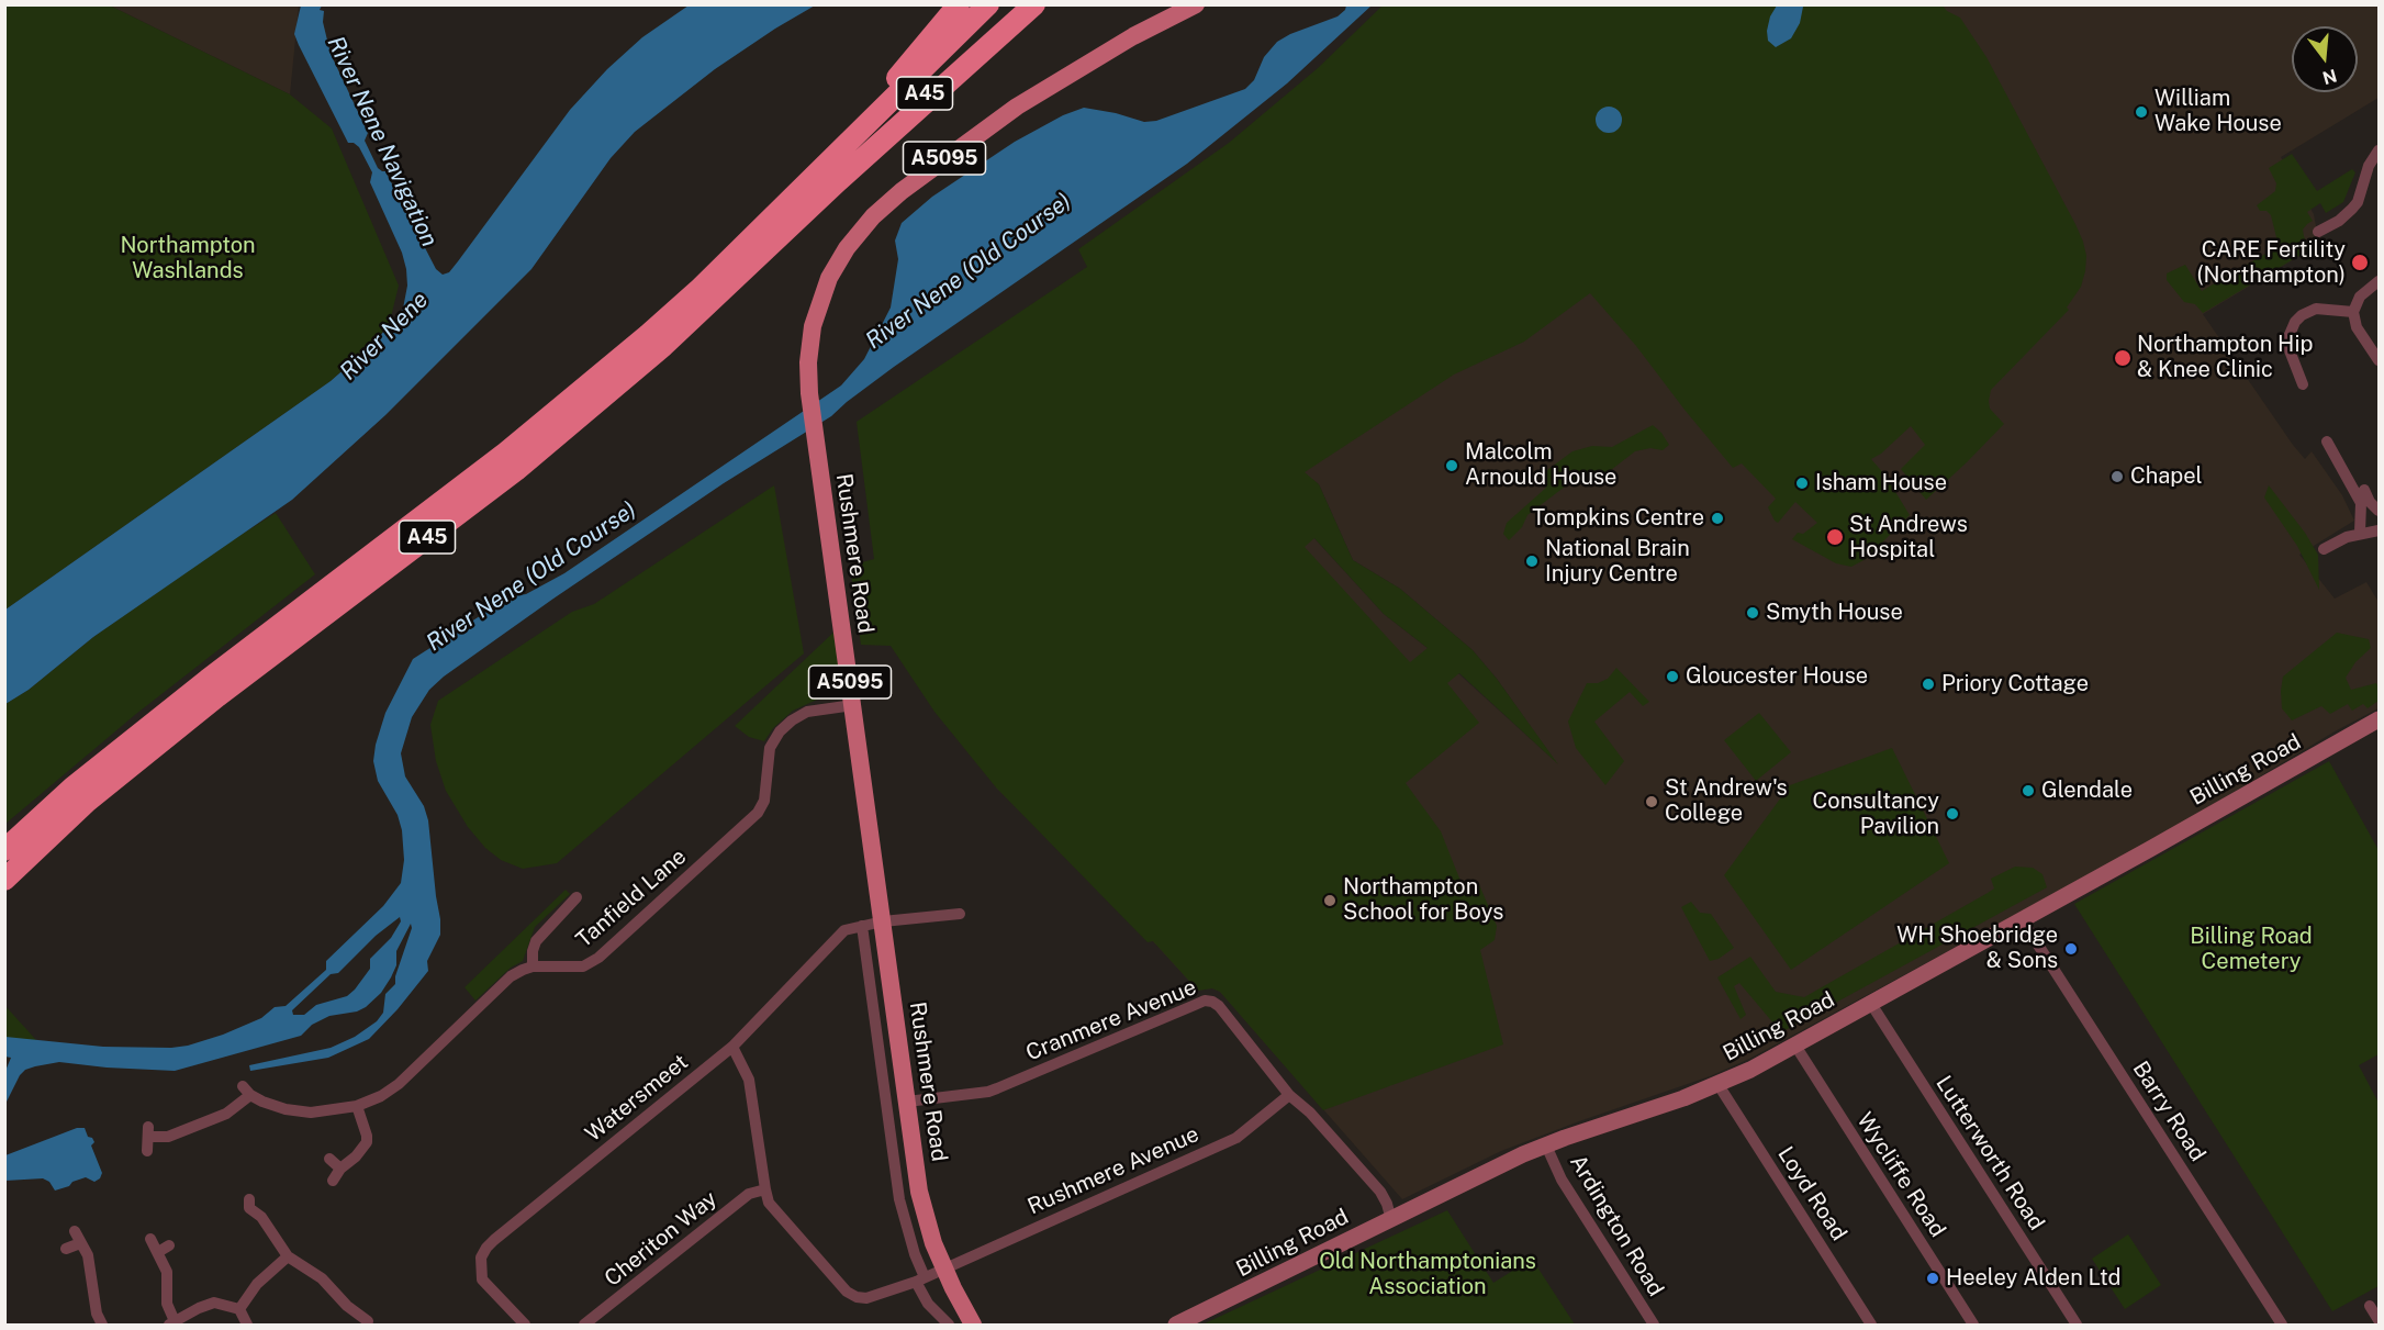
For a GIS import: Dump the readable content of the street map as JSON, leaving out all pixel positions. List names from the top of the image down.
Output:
{
  "streets": {
    "highway": ["A45"],
    "main road": ["A5095", "Rushmere Road"],
    "street": [
      "Billing Road",
      "Tanfield Lane",
      "Cranmere Avenue",
      "Watersmeet",
      "Barry Road",
      "Lutterworth Road",
      "Rushmere Avenue",
      "Wycliffe Road",
      "Loyd Road",
      "Ardington Road",
      "Cheriton Way"
    ]
  },
  "crossings": [
    ["Rushmere Road", "Tanfield Lane"],
    ["Rushmere Road", "Cranmere Avenue"],
    ["Rushmere Road", "Watersmeet"],
    ["Rushmere Road", "Rushmere Avenue"],
    ["Billing Road", "Cranmere Avenue"],
    ["Billing Road", "Barry Road"],
    ["Billing Road", "Lutterworth Road"],
    ["Billing Road", "Wycliffe Road"],
    ["Billing Road", "Loyd Road"],
    ["Billing Road", "Ardington Road"],
    ["Cranmere Avenue", "Rushmere Avenue"],
    ["Rushmere Avenue", "Cheriton Way"]
  ],
  "water": ["River Nene Navigation", "River Nene (Old Course)", "River Nene"],
  "parks": ["Northampton Washlands", "Billing Road Cemetery", "Old Northamptonians Association"],
  "places": [
    "William Wake House",
    "CARE Fertility (Northampton)",
    "Northampton Hip & Knee Clinic",
    "Malcolm Arnould House",
    "Chapel",
    "Isham House",
    "Tompkins Centre",
    "St Andrews Hospital",
    "National Brain Injury Centre",
    "Smyth House",
    "Gloucester House",
    "Priory Cottage",
    "Glendale",
    "St Andrew's College",
    "Consultancy Pavilion",
    "Northampton School for Boys",
    "WH Shoebridge & Sons",
    "Heeley Alden Ltd"
  ],
  "north": "bottom"
}
